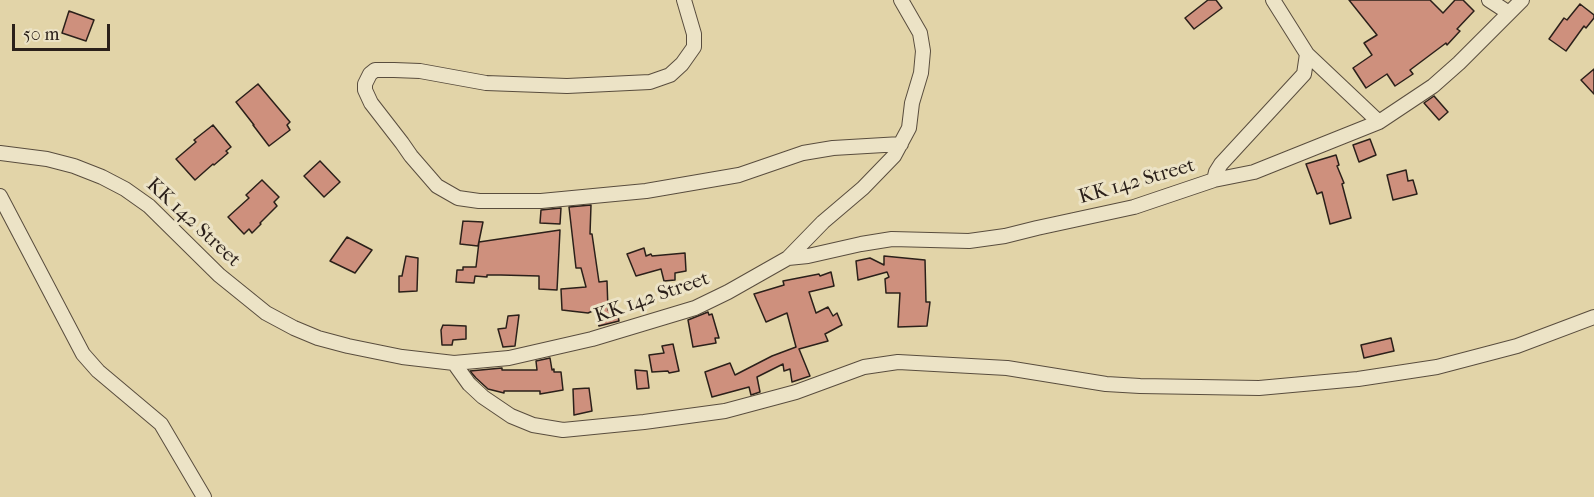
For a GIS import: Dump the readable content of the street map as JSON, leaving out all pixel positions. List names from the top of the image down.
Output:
{
  "streets": {
    "street": ["KK 142 Street"]
  },
  "scale_bar": "50 m"
}
